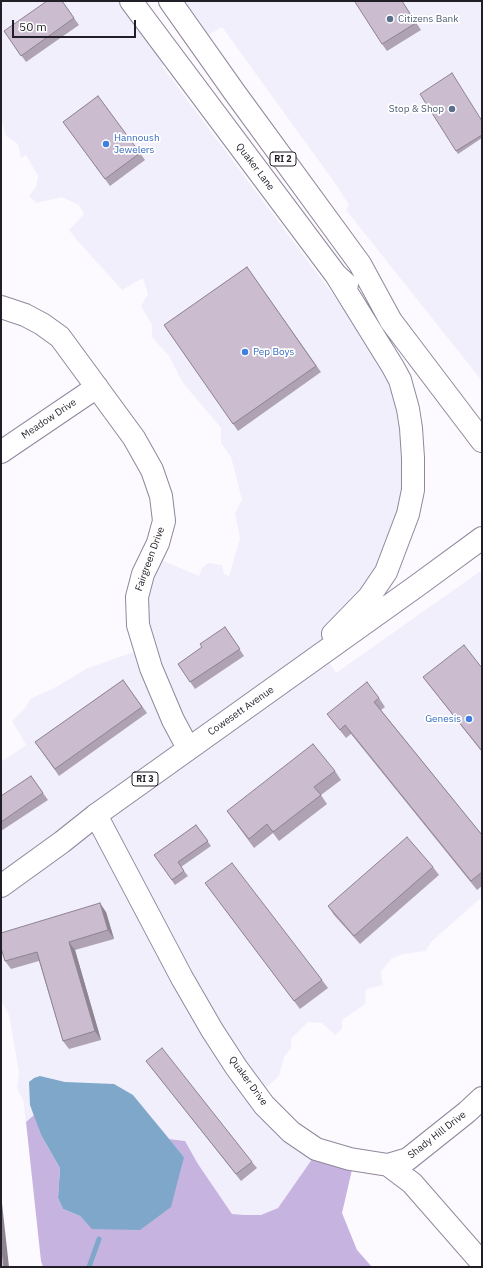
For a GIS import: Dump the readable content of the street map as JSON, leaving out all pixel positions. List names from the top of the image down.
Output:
{
  "streets": {
    "main road": [
      "RI 2",
      "Quaker Lane",
      "Meadow Drive",
      "Fairgreen Drive",
      "Cowesett Avenue",
      "RI 3",
      "Quaker Drive",
      "Shady Hill Drive"
    ]
  },
  "crossings": [
    ["Meadow Drive", "Fairgreen Drive"],
    ["Fairgreen Drive", "Cowesett Avenue"],
    ["Cowesett Avenue", "Quaker Drive"],
    ["Quaker Drive", "Shady Hill Drive"]
  ],
  "places": [
    "Citizens Bank",
    "Stop & Shop",
    "Hannoush Jewelers",
    "Pep Boys",
    "Genesis"
  ],
  "scale_bar": "50 m"
}
